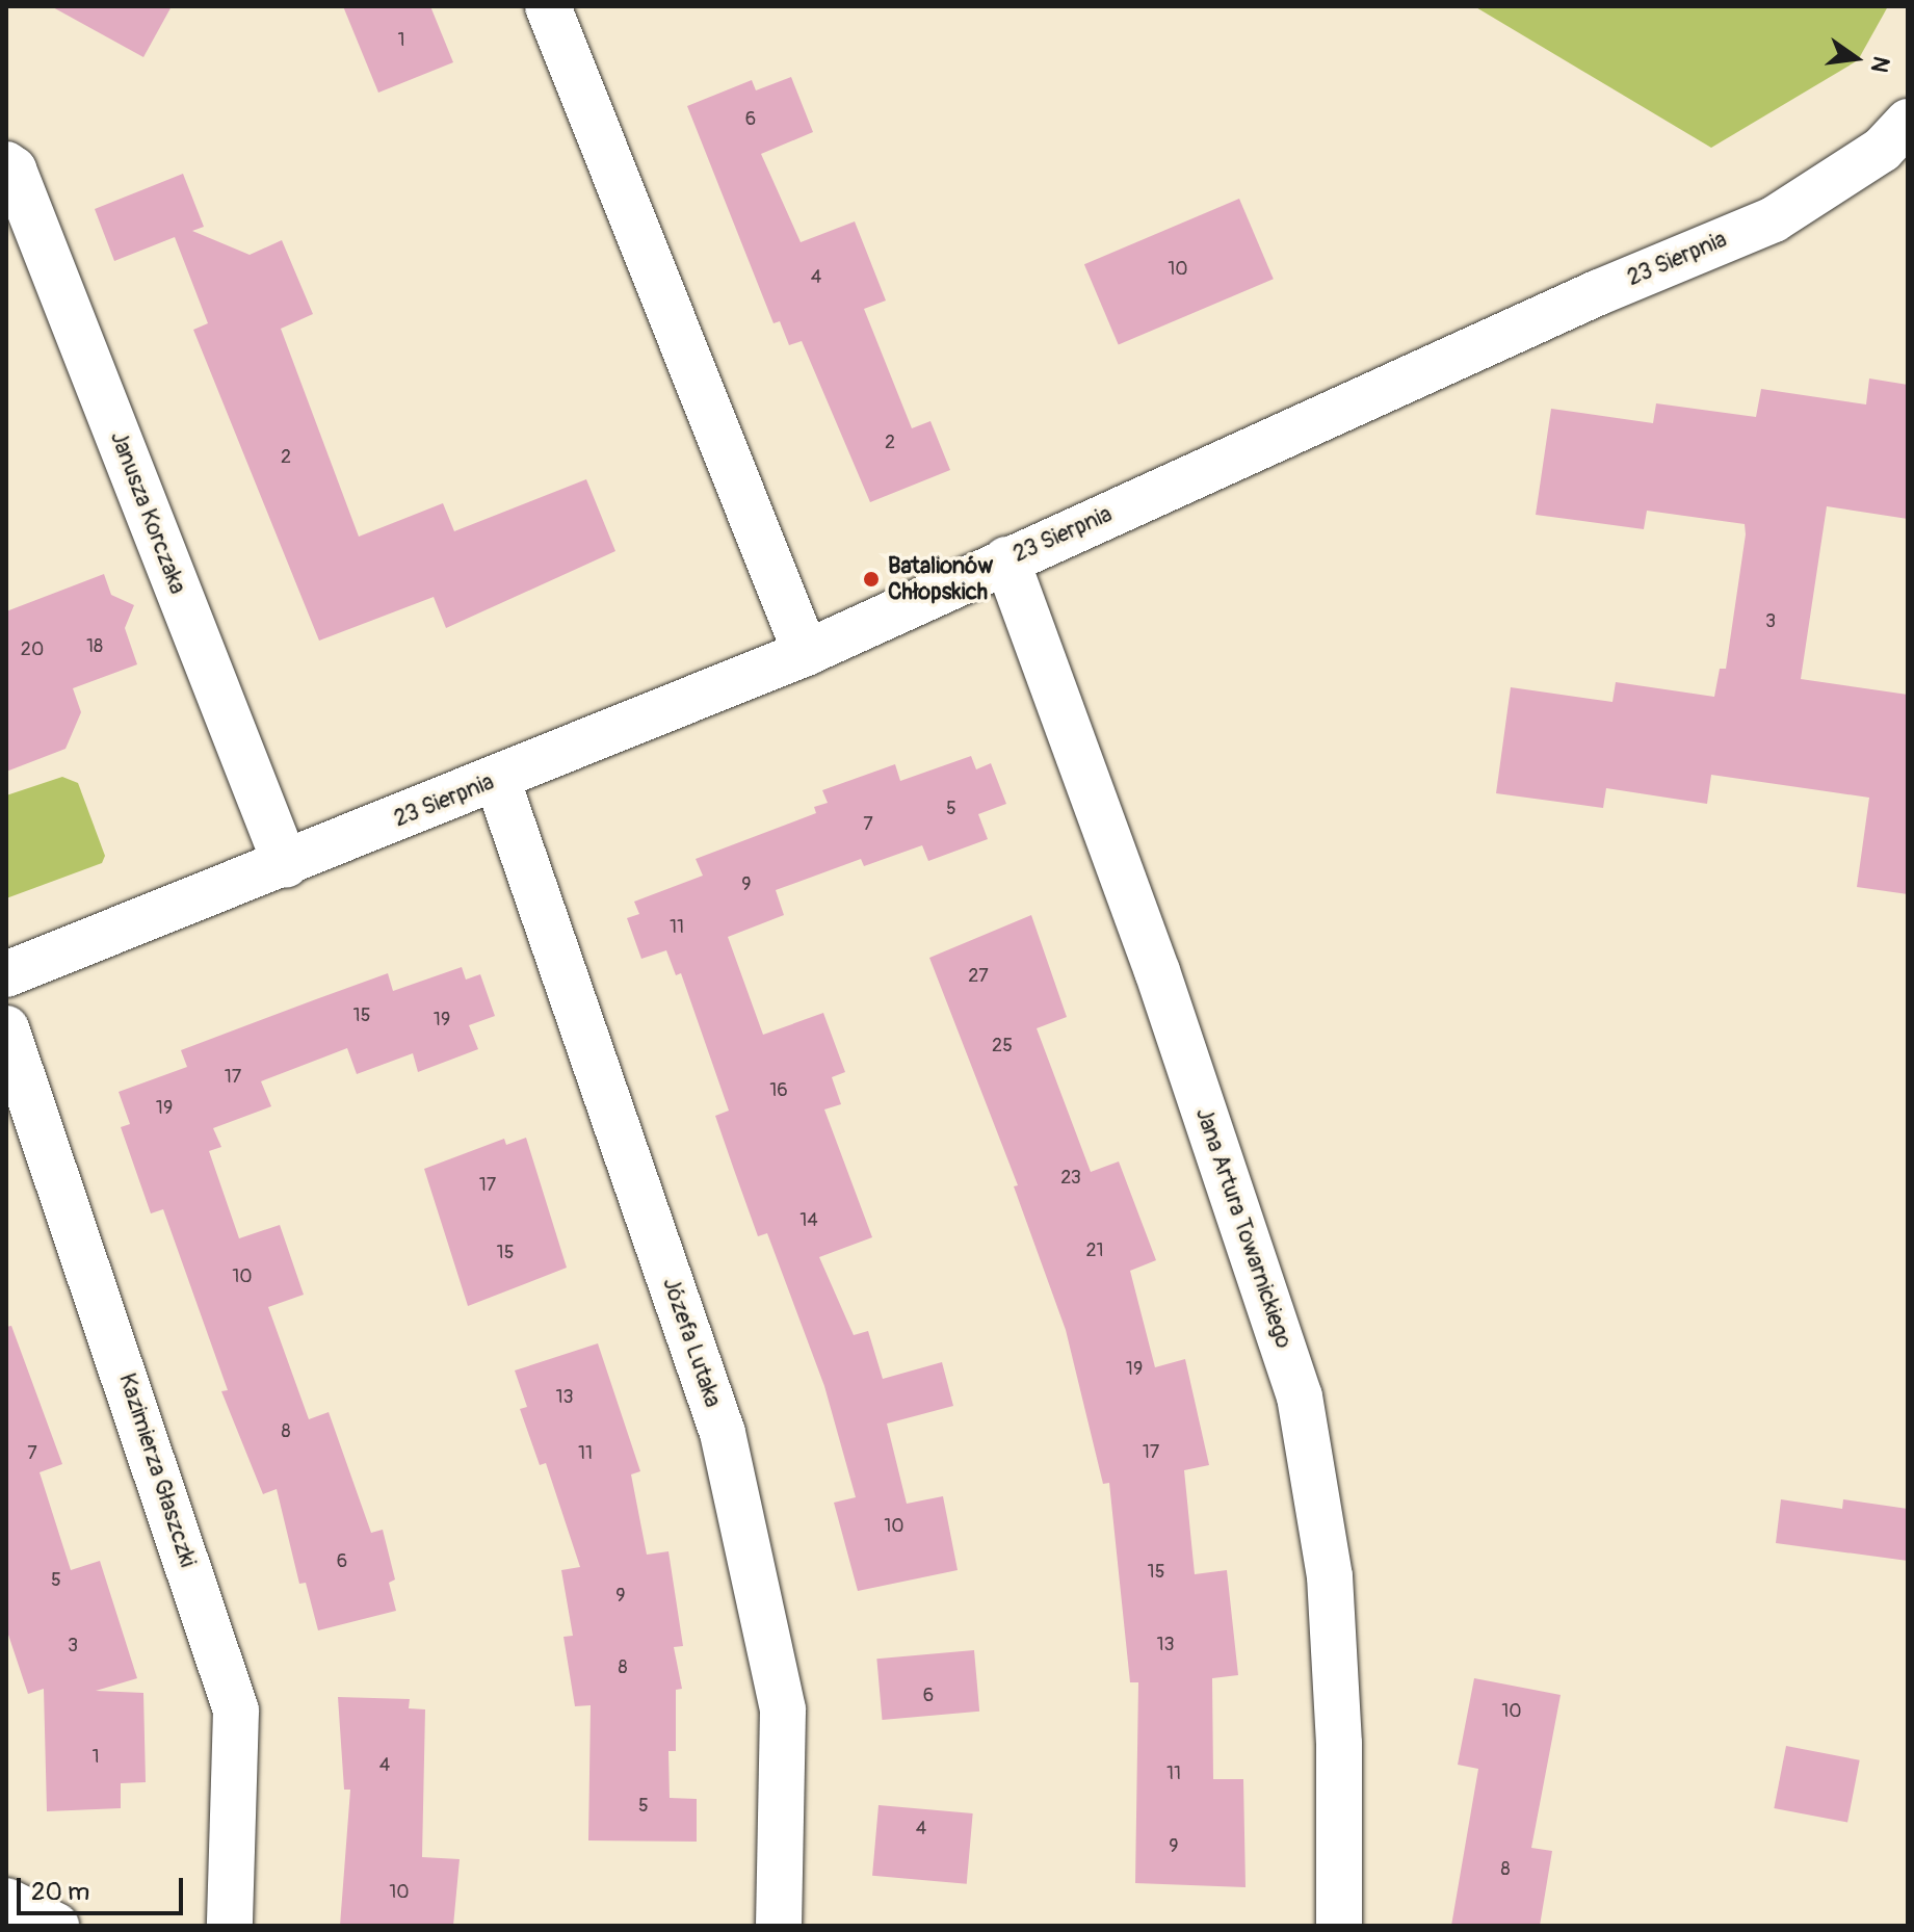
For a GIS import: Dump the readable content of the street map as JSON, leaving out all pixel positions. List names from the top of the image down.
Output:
{
  "streets": {
    "street": [
      "23 Sierpnia",
      "Janusza Korczaka",
      "Jana Artura Towarnickiego",
      "Józefa Lutaka",
      "Kazimierza Głaszczki"
    ]
  },
  "crossings": [
    ["23 Sierpnia", "Janusza Korczaka"],
    ["23 Sierpnia", "Jana Artura Towarnickiego"],
    ["23 Sierpnia", "Józefa Lutaka"]
  ],
  "places": ["Batalionów Chłopskich"],
  "house_numbers": [
    "1",
    "6",
    "10",
    "4",
    "2",
    "2",
    "3",
    "18",
    "20",
    "5",
    "7",
    "9",
    "11",
    "27",
    "15",
    "19",
    "25",
    "17",
    "16",
    "19",
    "23",
    "17",
    "14",
    "21",
    "15",
    "10",
    "19",
    "13",
    "8",
    "17",
    "7",
    "11",
    "10",
    "6",
    "15",
    "5",
    "9",
    "13",
    "3",
    "8",
    "6",
    "10",
    "1",
    "4",
    "11",
    "5",
    "4",
    "9",
    "8",
    "10"
  ],
  "scale_bar": "20 m",
  "north": "right"
}
